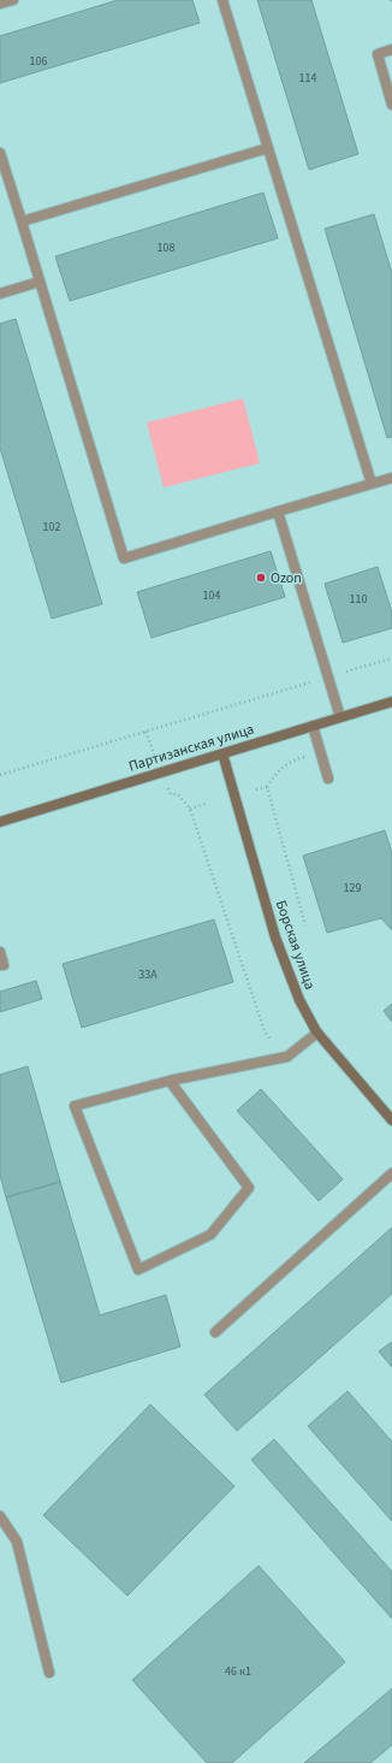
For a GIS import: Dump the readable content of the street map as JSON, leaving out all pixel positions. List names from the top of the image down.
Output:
{
  "streets": {
    "street": ["Партизанская улица", "Борская улица"]
  },
  "crossings": [
    ["Партизанская улица", "Борская улица"]
  ],
  "places": ["Ozon"],
  "house_numbers": [
    "106",
    "114",
    "108",
    "102",
    "104",
    "110",
    "129",
    "33А",
    "46 к1"
  ]
}
